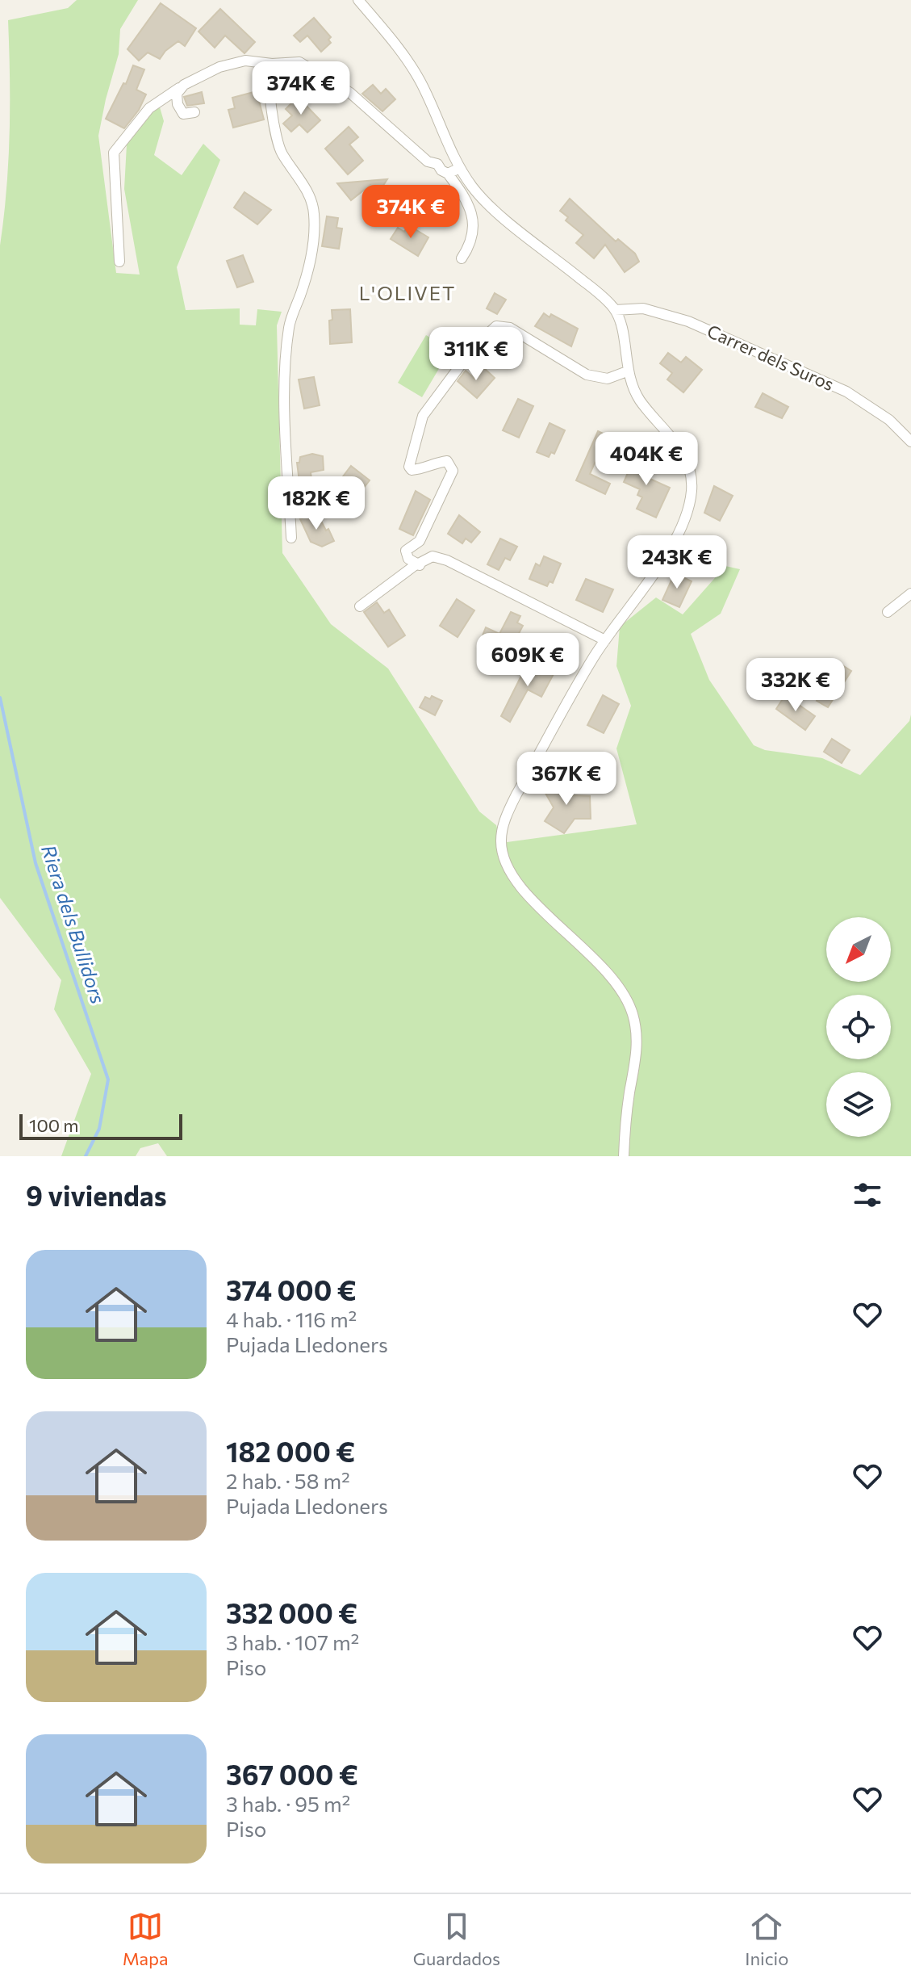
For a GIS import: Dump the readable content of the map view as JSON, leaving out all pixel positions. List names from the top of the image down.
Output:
{
  "streets": {
    "street": ["Carrer dels Suros"]
  },
  "districts": ["L'OLIVET"],
  "water": ["Riera dels Bullidors"],
  "scale_bar": "100 m",
  "north": "bottom left",
  "page": {
    "price": [
      "374K €",
      "374K €",
      "311K €",
      "404K €",
      "182K €",
      "243K €",
      "609K €",
      "332K €",
      "367K €"
    ],
    "scale": "100 m",
    "heading": "9 viviendas",
    "list": [
      {
        "name": "374 000 €",
        "note": "4 hab. · 116 m² · Pujada Lledoners"
      },
      {
        "name": "182 000 €",
        "note": "2 hab. · 58 m² · Pujada Lledoners"
      },
      {
        "name": "332 000 €",
        "note": "3 hab. · 107 m² · Piso"
      },
      {
        "name": "367 000 €",
        "note": "3 hab. · 95 m² · Piso"
      }
    ],
    "tabs": ["Mapa", "Guardados", "Inicio"]
  }
}
